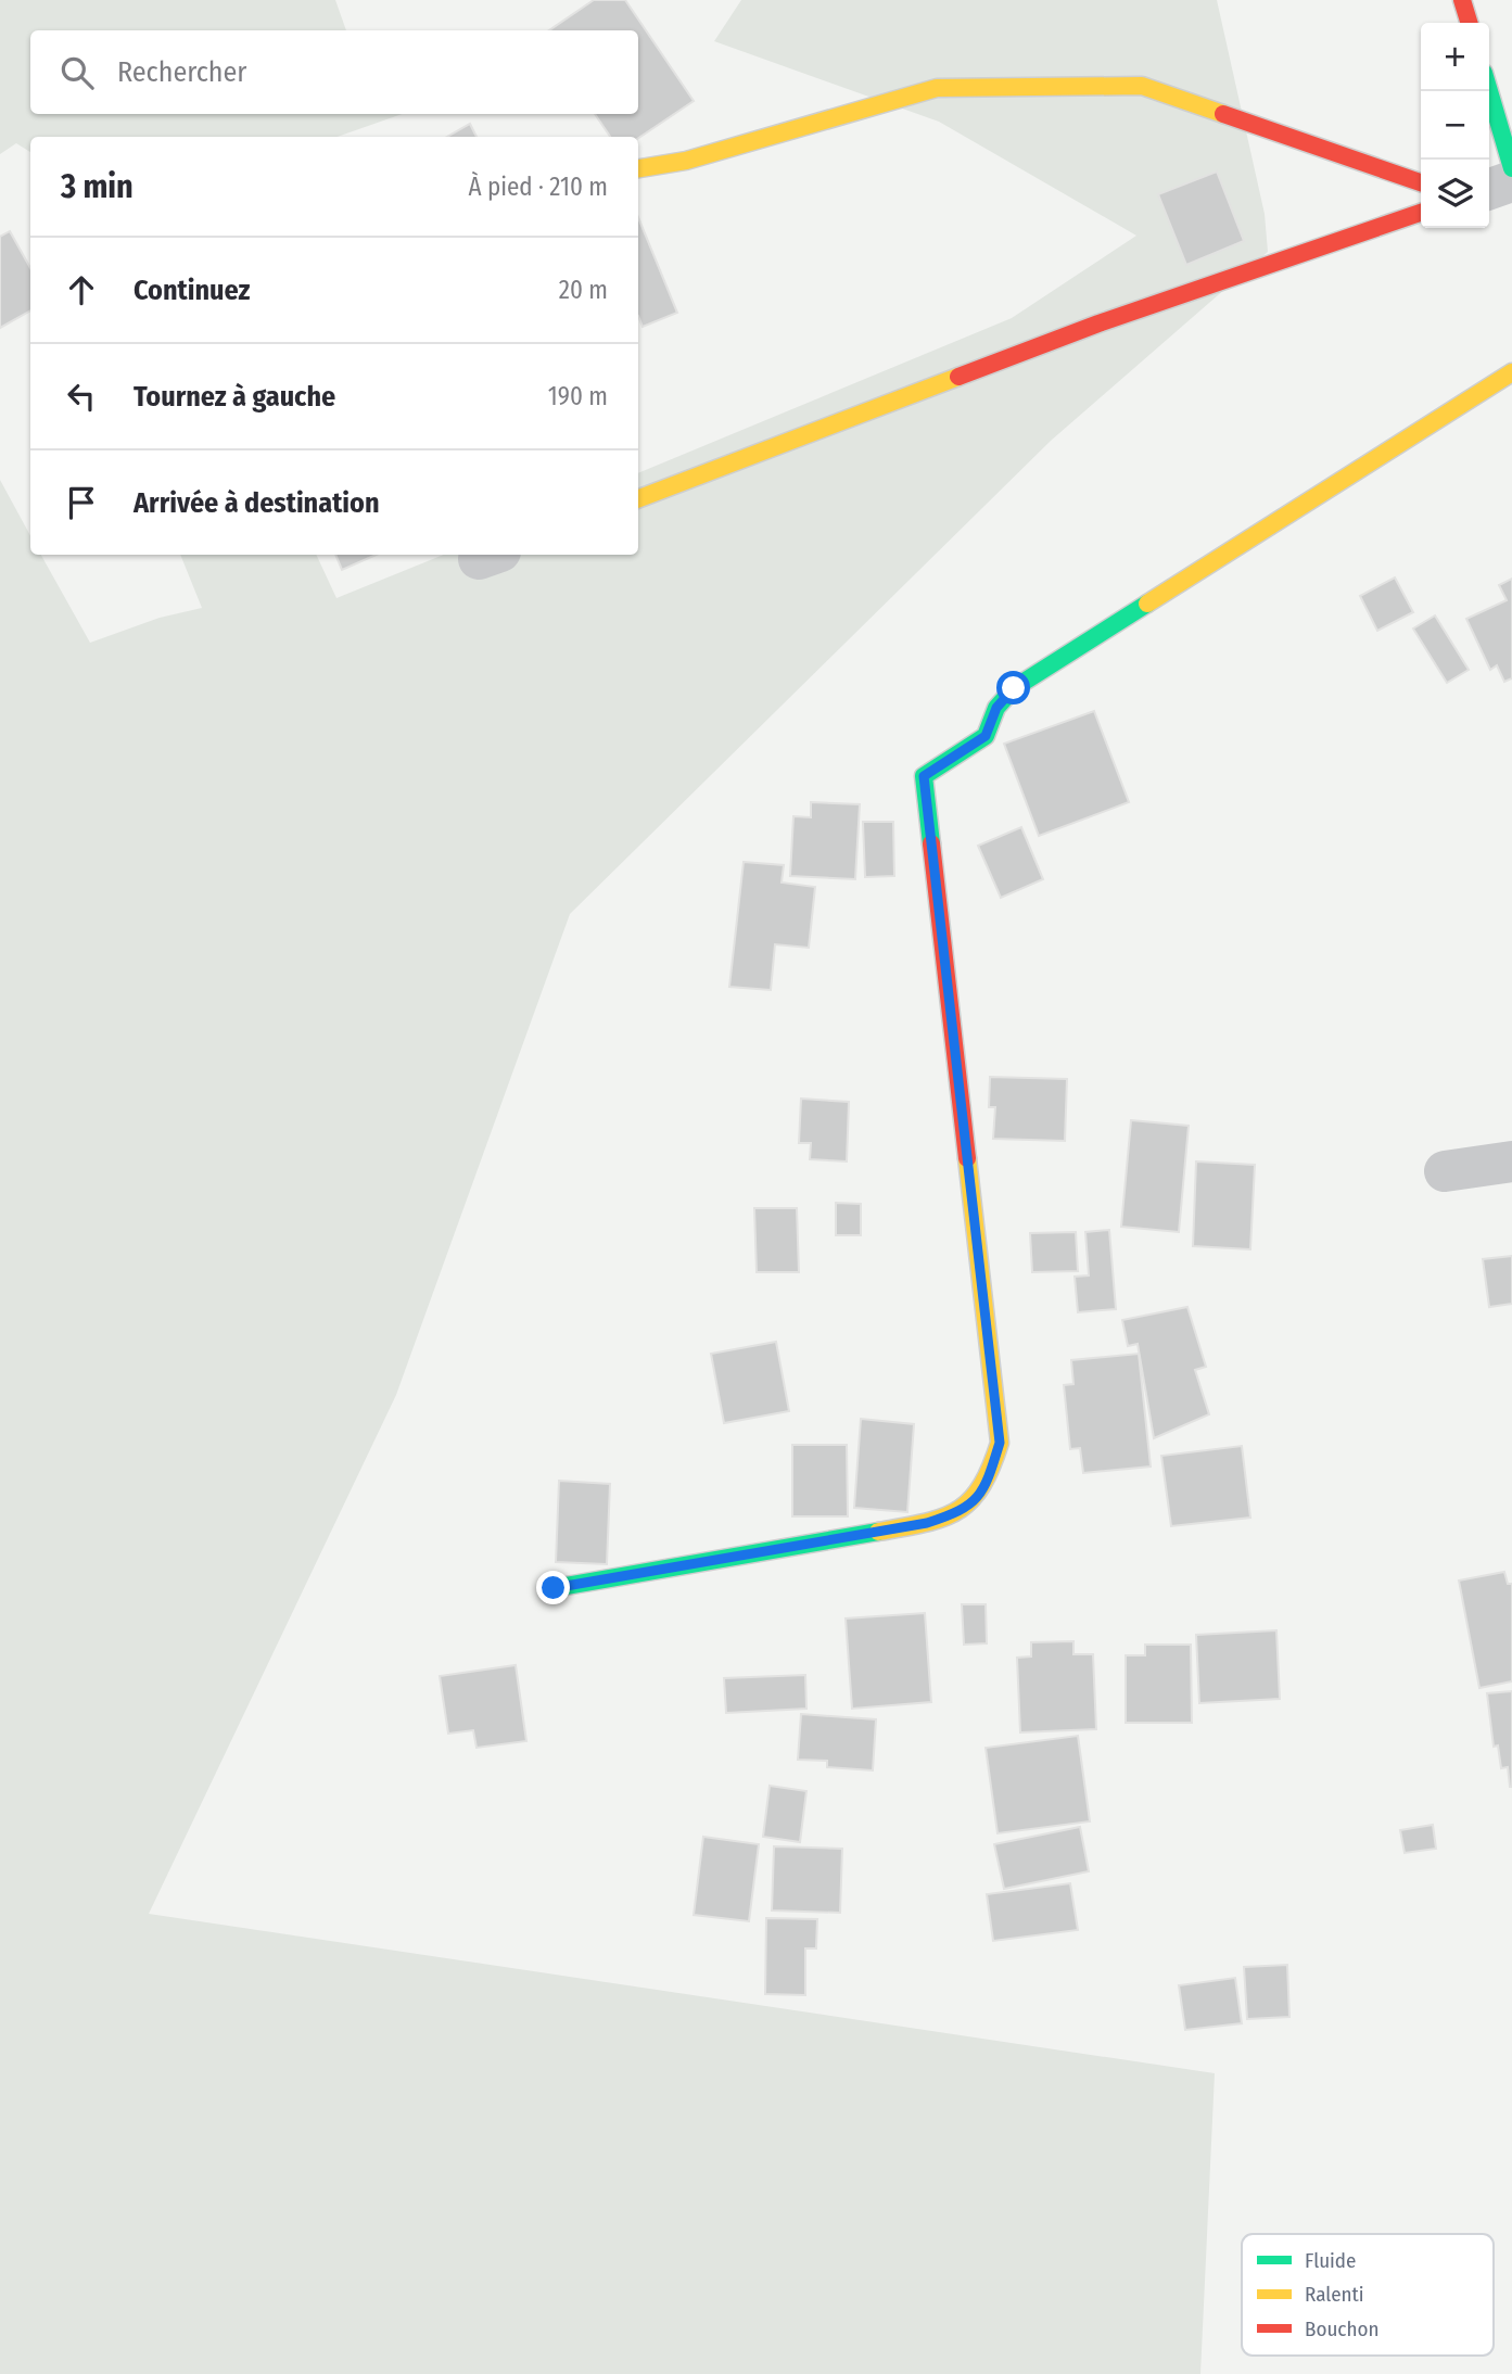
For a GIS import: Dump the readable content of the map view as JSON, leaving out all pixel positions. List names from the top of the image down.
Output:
{
  "legend": ["Fluide", "Ralenti", "Bouchon"],
  "page": {
    "map_buttons": ["+", "−"],
    "search": "Rechercher",
    "heading": ["3 min", "À pied · 210 m"],
    "list": [
      ["Continuez", "20 m"],
      ["Tournez à gauche", "190 m"],
      "Arrivée à destination"
    ]
  }
}
